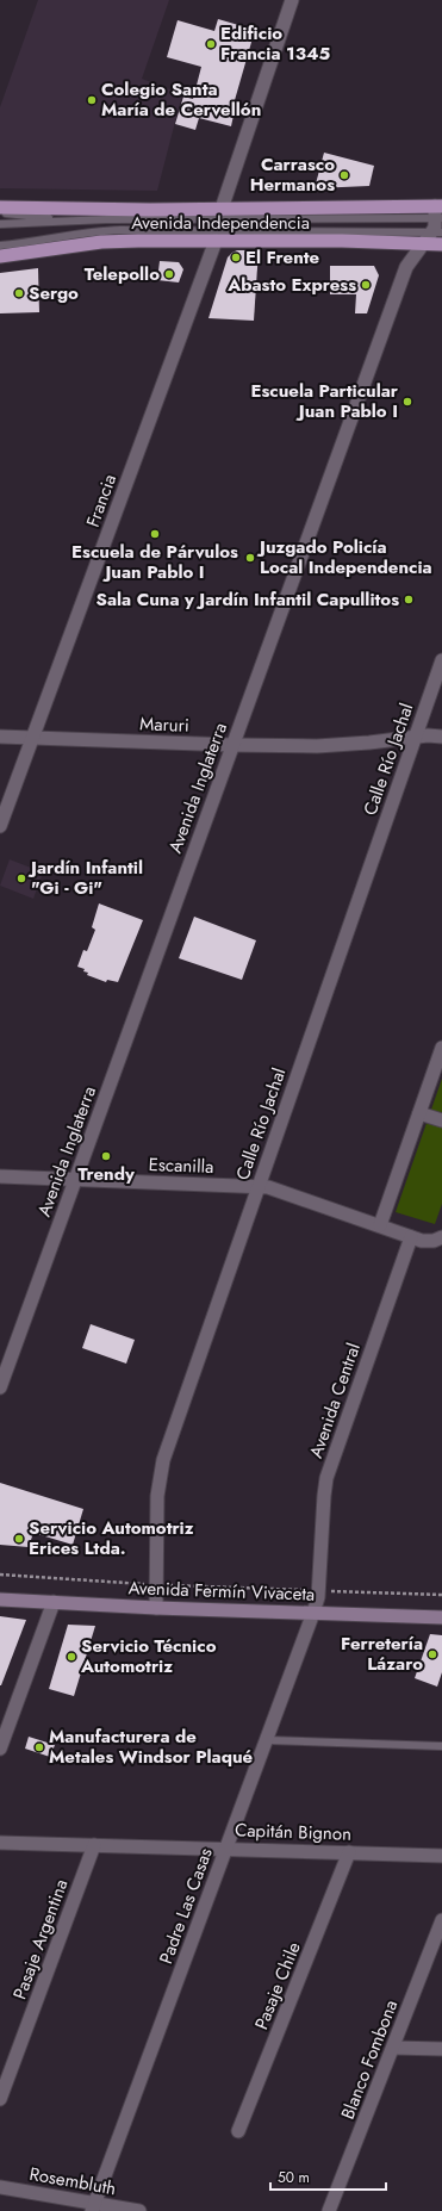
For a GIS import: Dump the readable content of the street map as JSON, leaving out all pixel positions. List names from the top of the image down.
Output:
{
  "streets": {
    "main road": ["Avenida Independencia", "Avenida Fermín Vivaceta"],
    "street": [
      "Francia",
      "Maruri",
      "Calle Río Jachal",
      "Avenida Inglaterra",
      "Escanilla",
      "Avenida Central",
      "Capitán Bignon",
      "Padre Las Casas",
      "Pasaje Argentina",
      "Pasaje Chile",
      "Blanco Fombona",
      "Rosembluth"
    ]
  },
  "crossings": [
    ["Avenida Independencia", "Francia"],
    ["Avenida Independencia", "Avenida Inglaterra"],
    ["Francia", "Maruri"],
    ["Maruri", "Calle Río Jachal"],
    ["Maruri", "Avenida Inglaterra"],
    ["Calle Río Jachal", "Escanilla"],
    ["Calle Río Jachal", "Avenida Fermín Vivaceta"],
    ["Avenida Inglaterra", "Escanilla"],
    ["Escanilla", "Avenida Central"],
    ["Avenida Central", "Avenida Fermín Vivaceta"],
    ["Avenida Central", "Padre Las Casas"],
    ["Avenida Fermín Vivaceta", "Padre Las Casas"],
    ["Capitán Bignon", "Padre Las Casas"],
    ["Capitán Bignon", "Pasaje Argentina"],
    ["Capitán Bignon", "Pasaje Chile"],
    ["Padre Las Casas", "Rosembluth"]
  ],
  "places": [
    "Edificio Francia 1345",
    "Colegio Santa María de Cervellón",
    "Carrasco Hermanos",
    "El Frente",
    "Telepollo",
    "Abasto Express",
    "Sergo",
    "Escuela Particular Juan Pablo I",
    "Escuela de Párvulos Juan Pablo I",
    "Juzgado Policía Local Independencia",
    "Sala Cuna y Jardín Infantil Capullitos",
    "Jardín Infantil \"Gi - Gi\"",
    "Trendy",
    "Servicio Automotriz Erices Ltda.",
    "Ferretería Lázaro",
    "Servicio Técnico Automotriz",
    "Manufacturera de Metales Windsor Plaqué"
  ],
  "scale_bar": "50 m"
}
